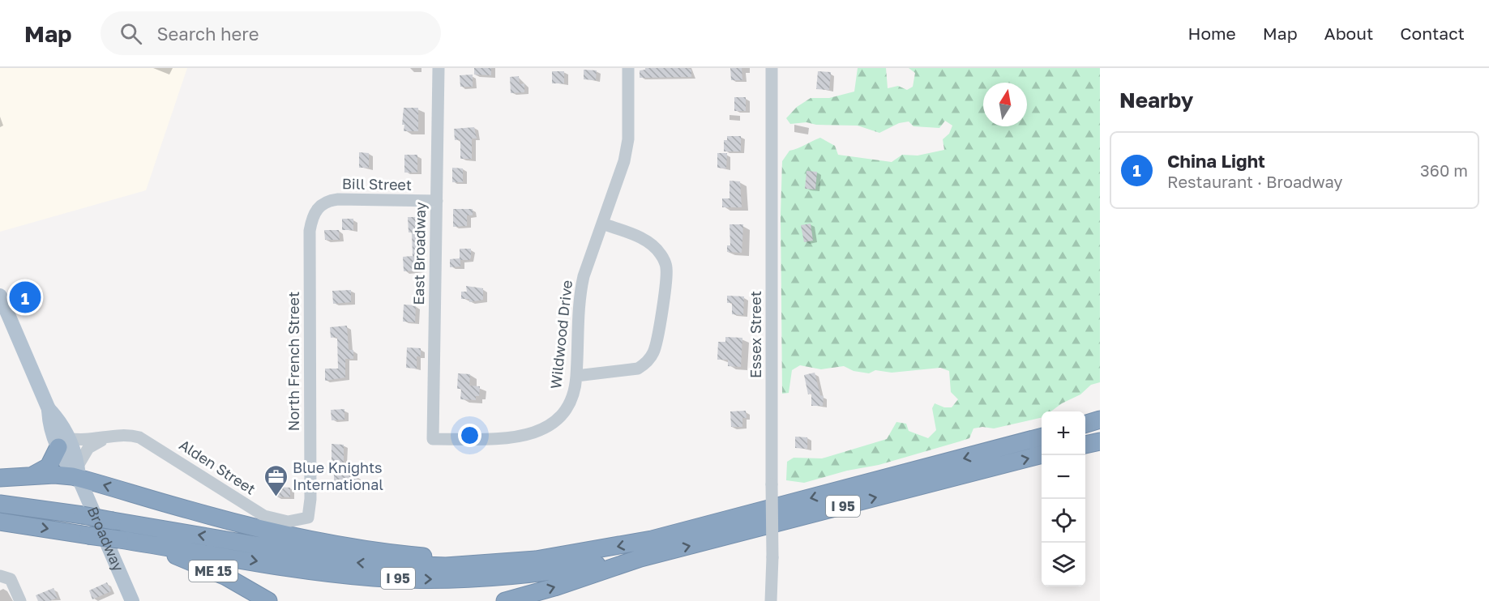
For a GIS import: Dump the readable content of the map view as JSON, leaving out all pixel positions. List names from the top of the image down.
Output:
{
  "streets": {
    "highway": ["I 95", "ME 15"],
    "main road": ["Broadway"],
    "street": [
      "Bill Street",
      "East Broadway",
      "Wildwood Drive",
      "Essex Street",
      "North French Street",
      "Alden Street"
    ]
  },
  "crossings": [
    ["Bill Street", "East Broadway"],
    ["Bill Street", "North French Street"],
    ["East Broadway", "Wildwood Drive"],
    ["North French Street", "Alden Street"],
    ["Alden Street", "Broadway"],
    ["I 95", "ME 15"]
  ],
  "places": {
    "office": ["Blue Knights International"]
  },
  "north": "top",
  "page": {
    "header": "Map",
    "search": "Search here",
    "nav": [
      "Home",
      "Map",
      "About",
      "Contact"
    ],
    "heading": "Nearby",
    "list": [
      {
        "mark": "1",
        "name": "China Light",
        "note": "Restaurant · Broadway",
        "value": "360 m"
      }
    ],
    "pins": "1",
    "map_buttons": ["+", "−"]
  }
}
